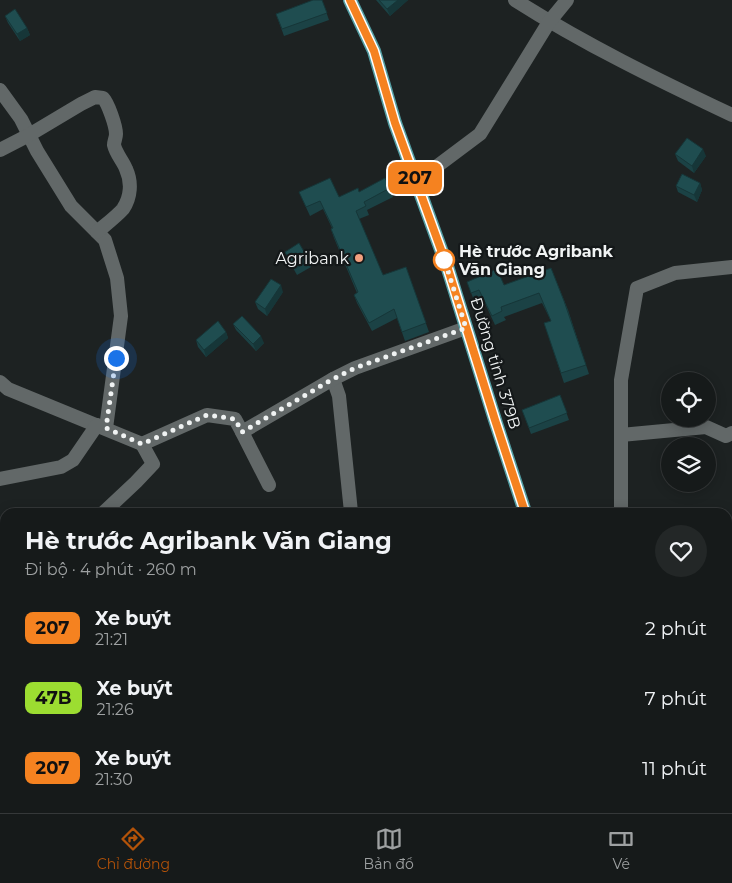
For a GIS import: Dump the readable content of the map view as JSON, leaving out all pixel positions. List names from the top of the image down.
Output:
{
  "streets": {
    "main road": ["Đường tỉnh 379B"]
  },
  "places": ["Agribank", "Hè trước Agribank Văn Giang"],
  "lines": ["bus line 207"],
  "page": {
    "on_map": "207",
    "heading": ["Hè trước Agribank Văn Giang", "Đi bộ · 4 phút · 260 m"],
    "list": [
      {
        "mark": "207",
        "name": "Xe buýt",
        "note": "21:21",
        "value": "2 phút"
      },
      {
        "mark": "47B",
        "name": "Xe buýt",
        "note": "21:26",
        "value": "7 phút"
      },
      {
        "mark": "207",
        "name": "Xe buýt",
        "note": "21:30",
        "value": "11 phút"
      }
    ],
    "tabs": ["Chỉ đường", "Bản đồ", "Vé"]
  }
}
